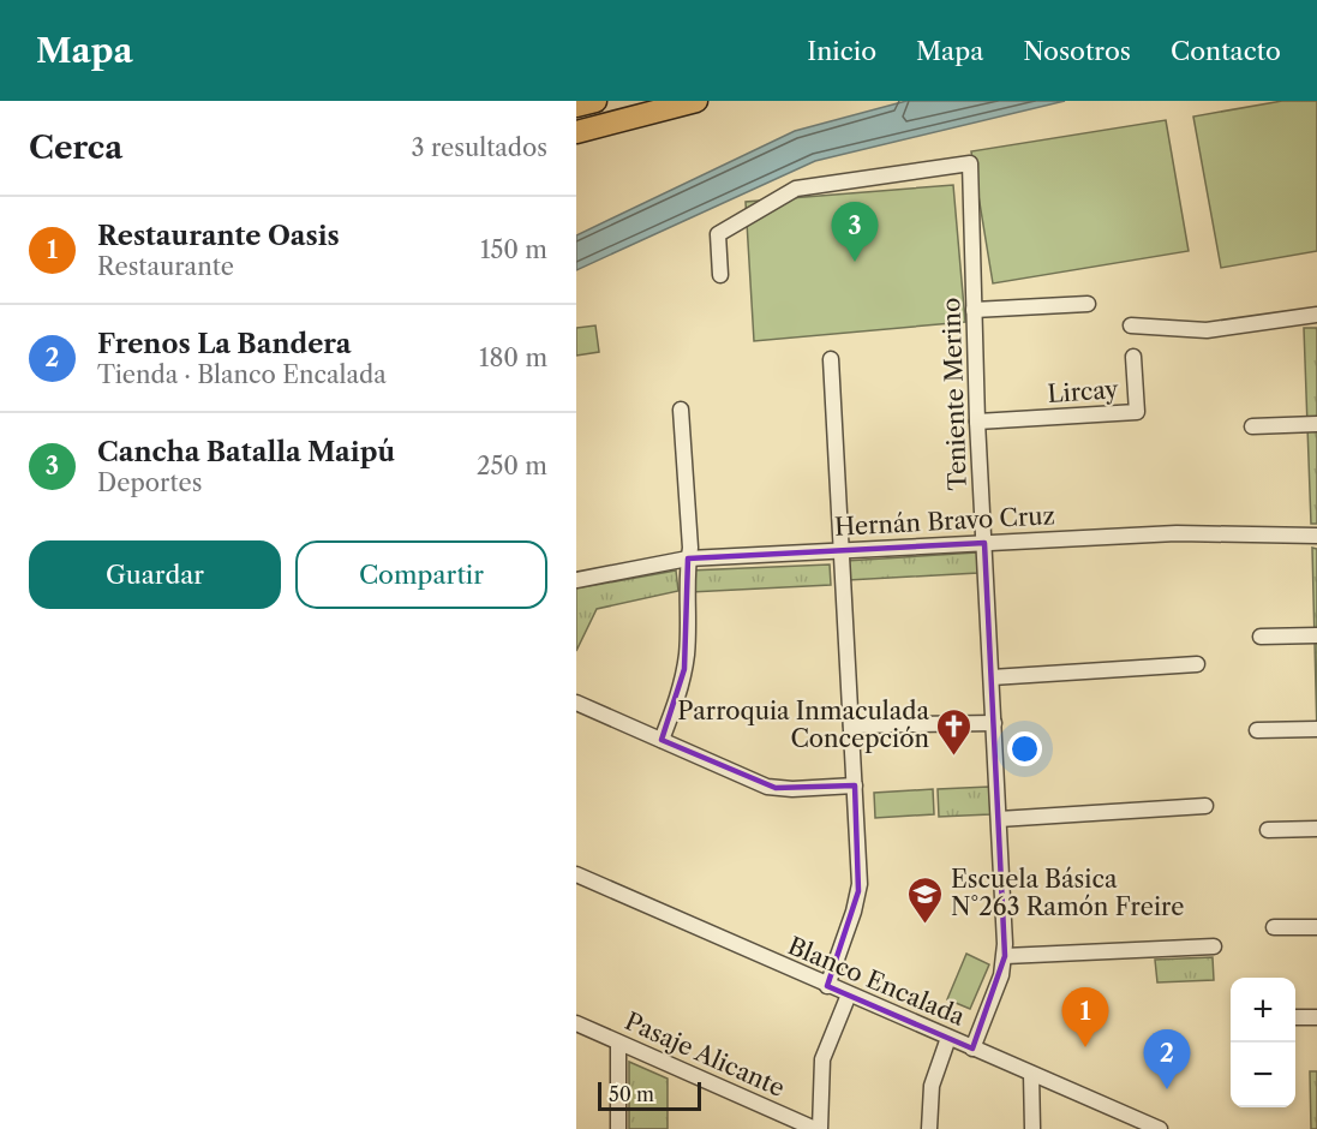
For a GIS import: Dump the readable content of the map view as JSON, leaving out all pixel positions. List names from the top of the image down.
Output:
{
  "streets": {
    "street": [
      "Lircay",
      "Teniente Merino",
      "Hernán Bravo Cruz",
      "Blanco Encalada",
      "Pasaje Alicante"
    ]
  },
  "crossings": [
    ["Lircay", "Teniente Merino"],
    ["Teniente Merino", "Hernán Bravo Cruz"],
    ["Teniente Merino", "Blanco Encalada"]
  ],
  "places": {
    "church": ["Parroquia Inmaculada Concepción"],
    "school or university": ["Escuela Básica N°263 Ramón Freire"]
  },
  "scale_bar": "50 m",
  "page": {
    "header": "Mapa",
    "nav": [
      "Inicio",
      "Mapa",
      "Nosotros",
      "Contacto"
    ],
    "heading": ["Cerca", "3 resultados"],
    "list": [
      {
        "mark": "1",
        "name": "Restaurante Oasis",
        "note": "Restaurante",
        "value": "150 m"
      },
      {
        "mark": "2",
        "name": "Frenos La Bandera",
        "note": "Tienda · Blanco Encalada",
        "value": "180 m"
      },
      {
        "mark": "3",
        "name": "Cancha Batalla Maipú",
        "note": "Deportes",
        "value": "250 m"
      }
    ],
    "pins": ["3", "1", "2"],
    "buttons": ["Guardar", "Compartir"],
    "map_buttons": ["+", "−"],
    "scale": "50 m"
  }
}
